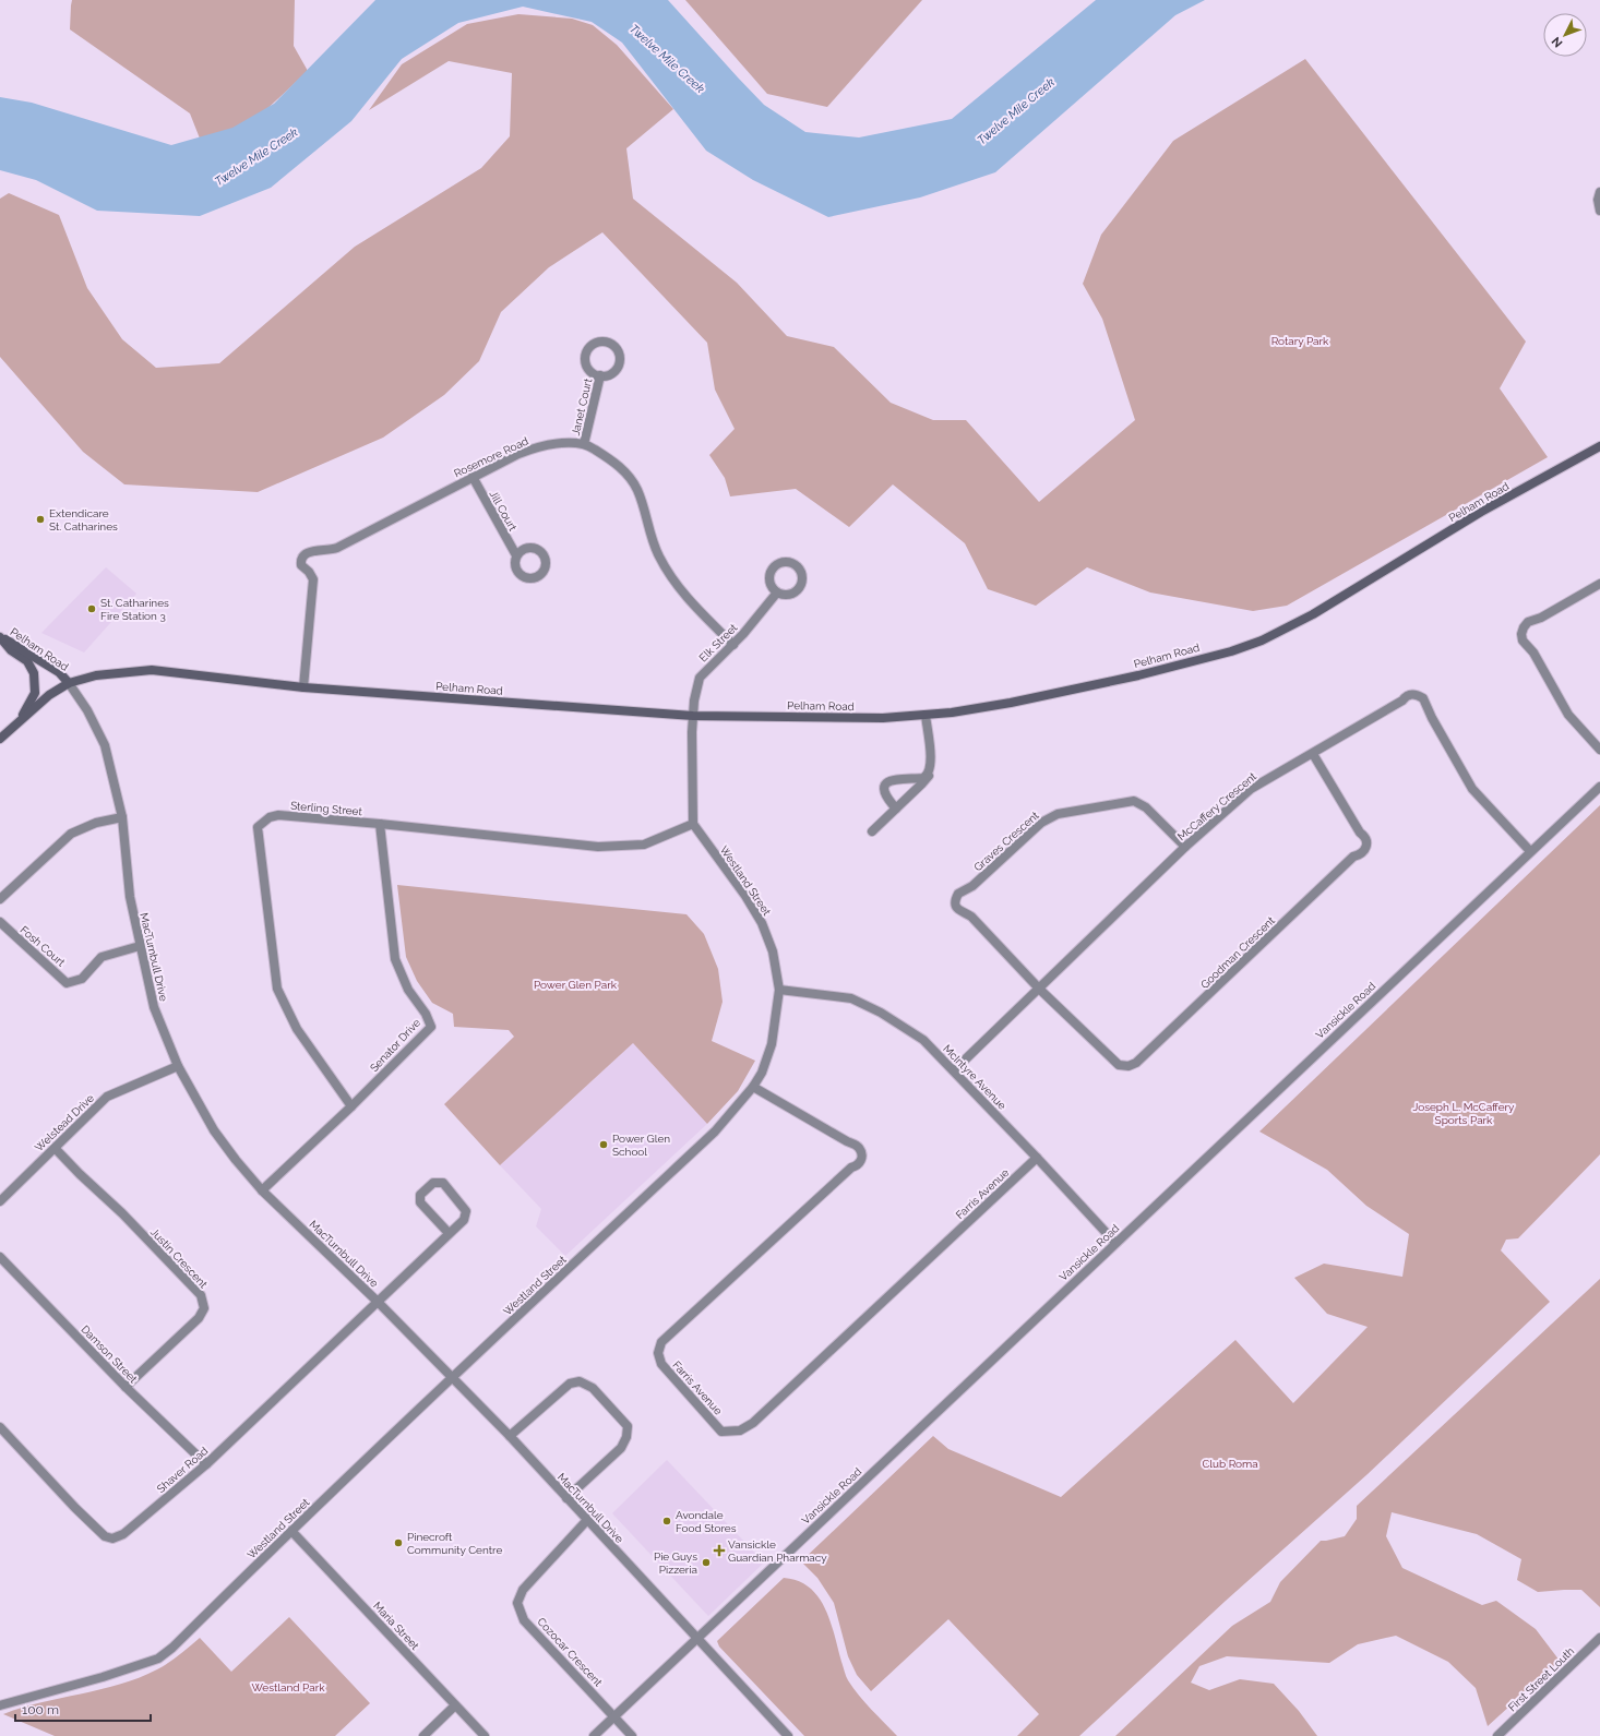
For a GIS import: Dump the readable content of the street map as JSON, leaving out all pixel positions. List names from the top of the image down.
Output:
{
  "streets": {
    "main road": ["Pelham Road"],
    "street": [
      "Janet Court",
      "Rosemore Road",
      "Jill Court",
      "Elk Street",
      "McCaffery Crescent",
      "Sterling Street",
      "Graves Crescent",
      "Westland Street",
      "Fosh Court",
      "Goodman Crescent",
      "MacTurnbull Drive",
      "Vansickle Road",
      "Senator Drive",
      "McIntyre Avenue",
      "Welstead Drive",
      "Farris Avenue",
      "Justin Crescent",
      "Damson Street",
      "Shaver Road",
      "Maria Street",
      "Cozocar Crescent",
      "First Street Louth"
    ]
  },
  "crossings": [
    ["Janet Court", "Rosemore Road"],
    ["Rosemore Road", "Pelham Road"],
    ["Rosemore Road", "Jill Court"],
    ["Rosemore Road", "Elk Street"],
    ["Pelham Road", "Elk Street"],
    ["Pelham Road", "MacTurnbull Drive"],
    ["McCaffery Crescent", "Graves Crescent"],
    ["McCaffery Crescent", "Goodman Crescent"],
    ["McCaffery Crescent", "Vansickle Road"],
    ["McCaffery Crescent", "McIntyre Avenue"],
    ["Sterling Street", "Westland Street"],
    ["Sterling Street", "Senator Drive"],
    ["Graves Crescent", "Goodman Crescent"],
    ["Westland Street", "MacTurnbull Drive"],
    ["Westland Street", "McIntyre Avenue"],
    ["Westland Street", "Farris Avenue"],
    ["Westland Street", "Maria Street"],
    ["Fosh Court", "MacTurnbull Drive"],
    ["MacTurnbull Drive", "Vansickle Road"],
    ["MacTurnbull Drive", "Senator Drive"],
    ["MacTurnbull Drive", "Welstead Drive"],
    ["MacTurnbull Drive", "Shaver Road"],
    ["MacTurnbull Drive", "Cozocar Crescent"],
    ["Vansickle Road", "McIntyre Avenue"],
    ["Vansickle Road", "Cozocar Crescent"],
    ["McIntyre Avenue", "Farris Avenue"],
    ["Welstead Drive", "Justin Crescent"],
    ["Justin Crescent", "Damson Street"],
    ["Damson Street", "Shaver Road"]
  ],
  "water": ["Twelve Mile Creek"],
  "parks": [
    "Rotary Park",
    "Power Glen Park",
    "Joseph L. McCaffery Sports Park",
    "Club Roma",
    "Westland Park"
  ],
  "places": {
    "other": [
      "Extendicare St. Catharines",
      "St. Catharines Fire Station 3",
      "Power Glen School",
      "Avondale Food Stores",
      "Pinecroft Community Centre",
      "Pie Guys Pizzeria"
    ],
    "health": ["Vansickle Guardian Pharmacy"]
  },
  "scale_bar": "100 m",
  "north": "bottom left"
}
